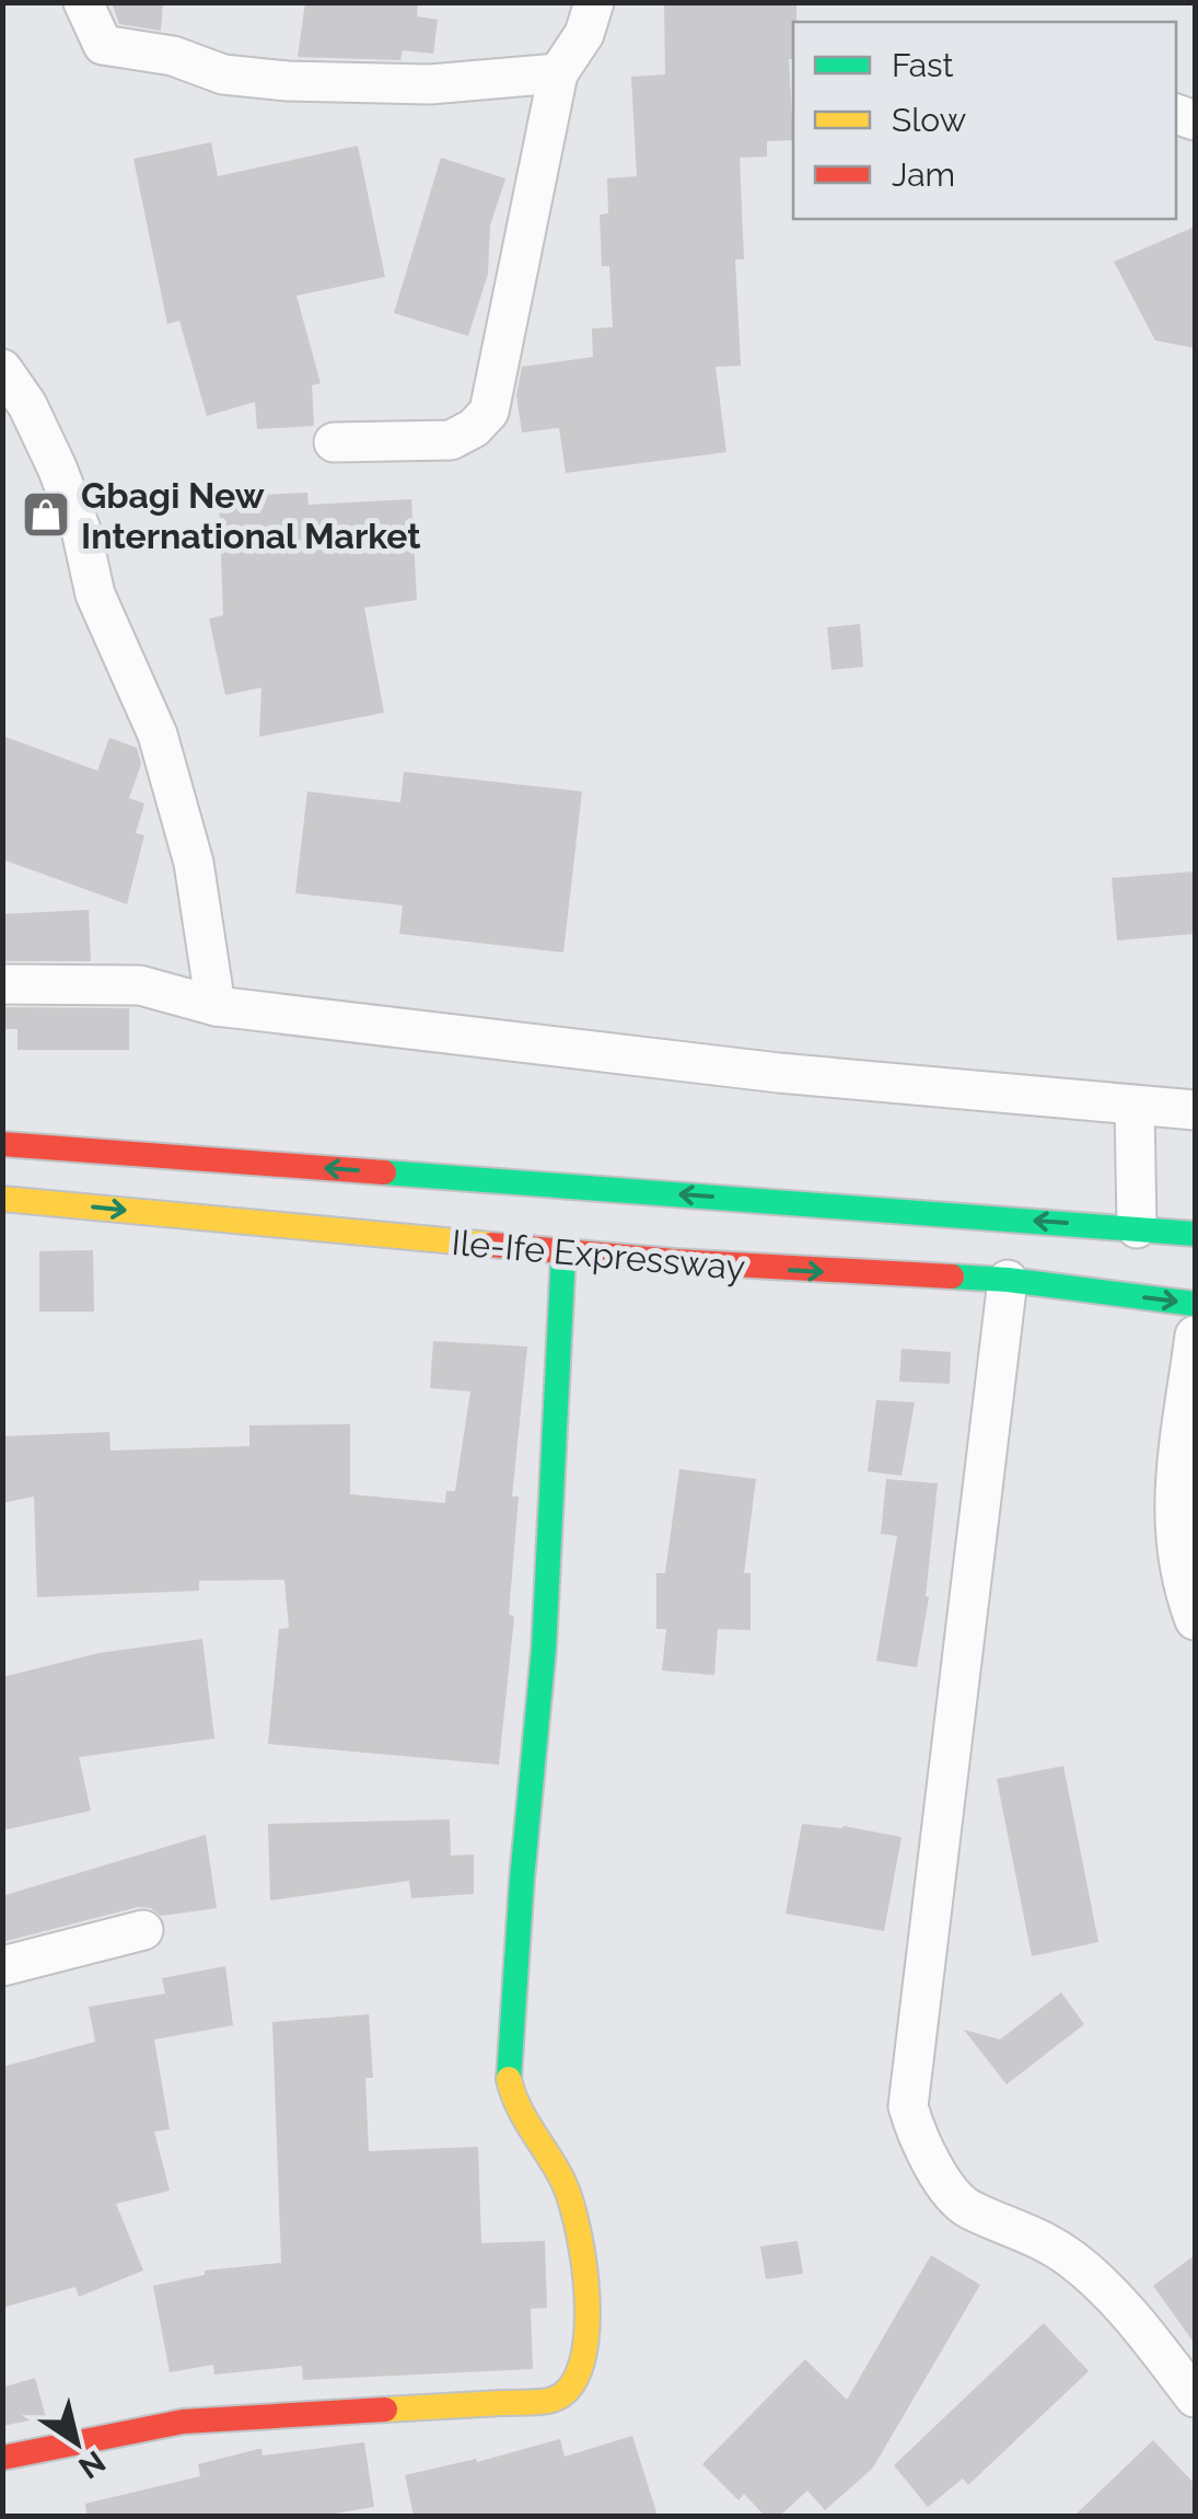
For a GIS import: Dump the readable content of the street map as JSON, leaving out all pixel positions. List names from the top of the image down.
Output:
{
  "streets": {
    "main road": ["Ile-Ife Expressway"]
  },
  "places": {
    "shop": ["Gbagi New International Market"]
  },
  "legend": ["Fast", "Slow", "Jam"],
  "north": "bottom right"
}
